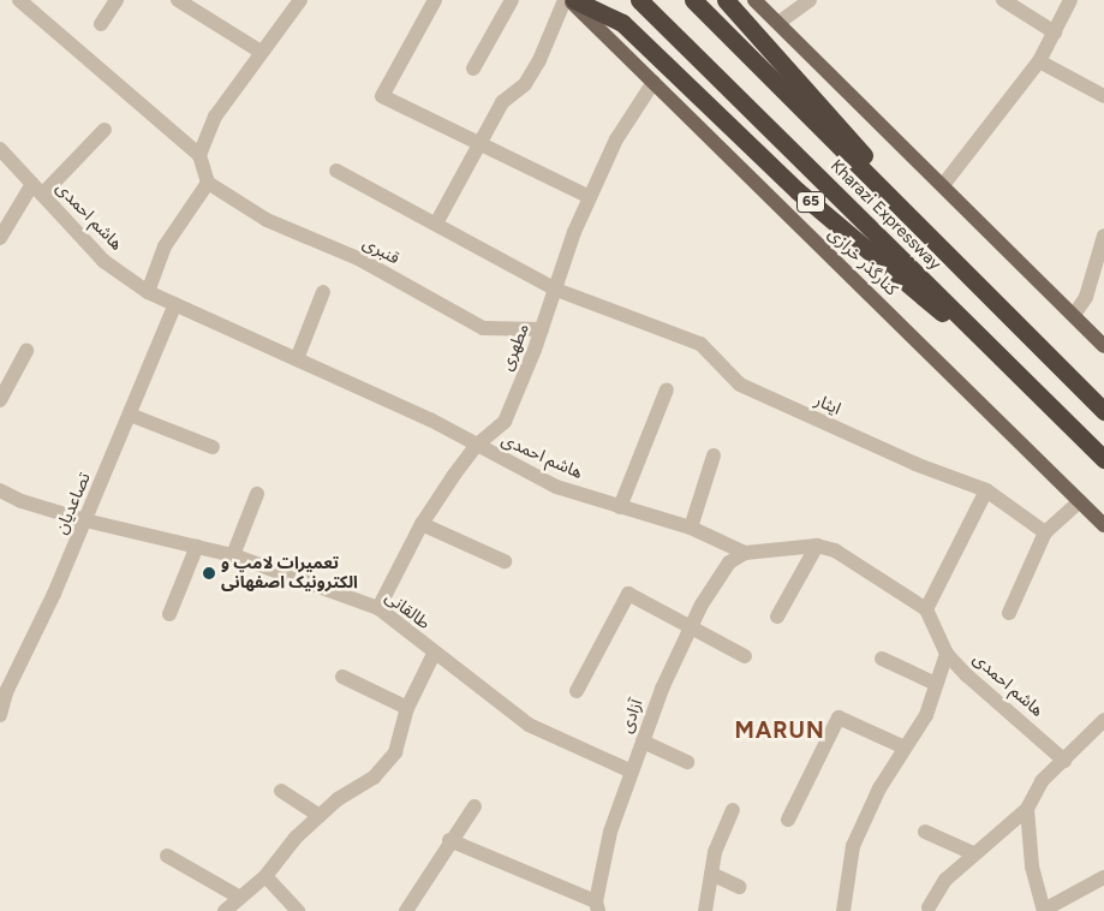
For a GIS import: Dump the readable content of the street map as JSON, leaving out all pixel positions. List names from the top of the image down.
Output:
{
  "streets": {
    "highway": ["65", "Kharazi Expressway"],
    "main road": ["کنارگذر خرازی"],
    "street": [
      "هاشم احمدی",
      "قنبری",
      "مطهری",
      "ایثار",
      "تصاعدیان",
      "طالقانی",
      "آزادی"
    ]
  },
  "crossings": [
    ["65", "Kharazi Expressway"],
    ["65", "کنارگذر خرازی"],
    ["هاشم احمدی", "مطهری"],
    ["هاشم احمدی", "تصاعدیان"],
    ["هاشم احمدی", "آزادی"],
    ["قنبری", "مطهری"],
    ["کنارگذر خرازی", "مطهری"],
    ["مطهری", "ایثار"],
    ["مطهری", "طالقانی"],
    ["تصاعدیان", "طالقانی"],
    ["طالقانی", "آزادی"]
  ],
  "districts": ["MARUN"],
  "places": ["تعمیرات لامپ و الکترونیک اصفهانی"]
}
